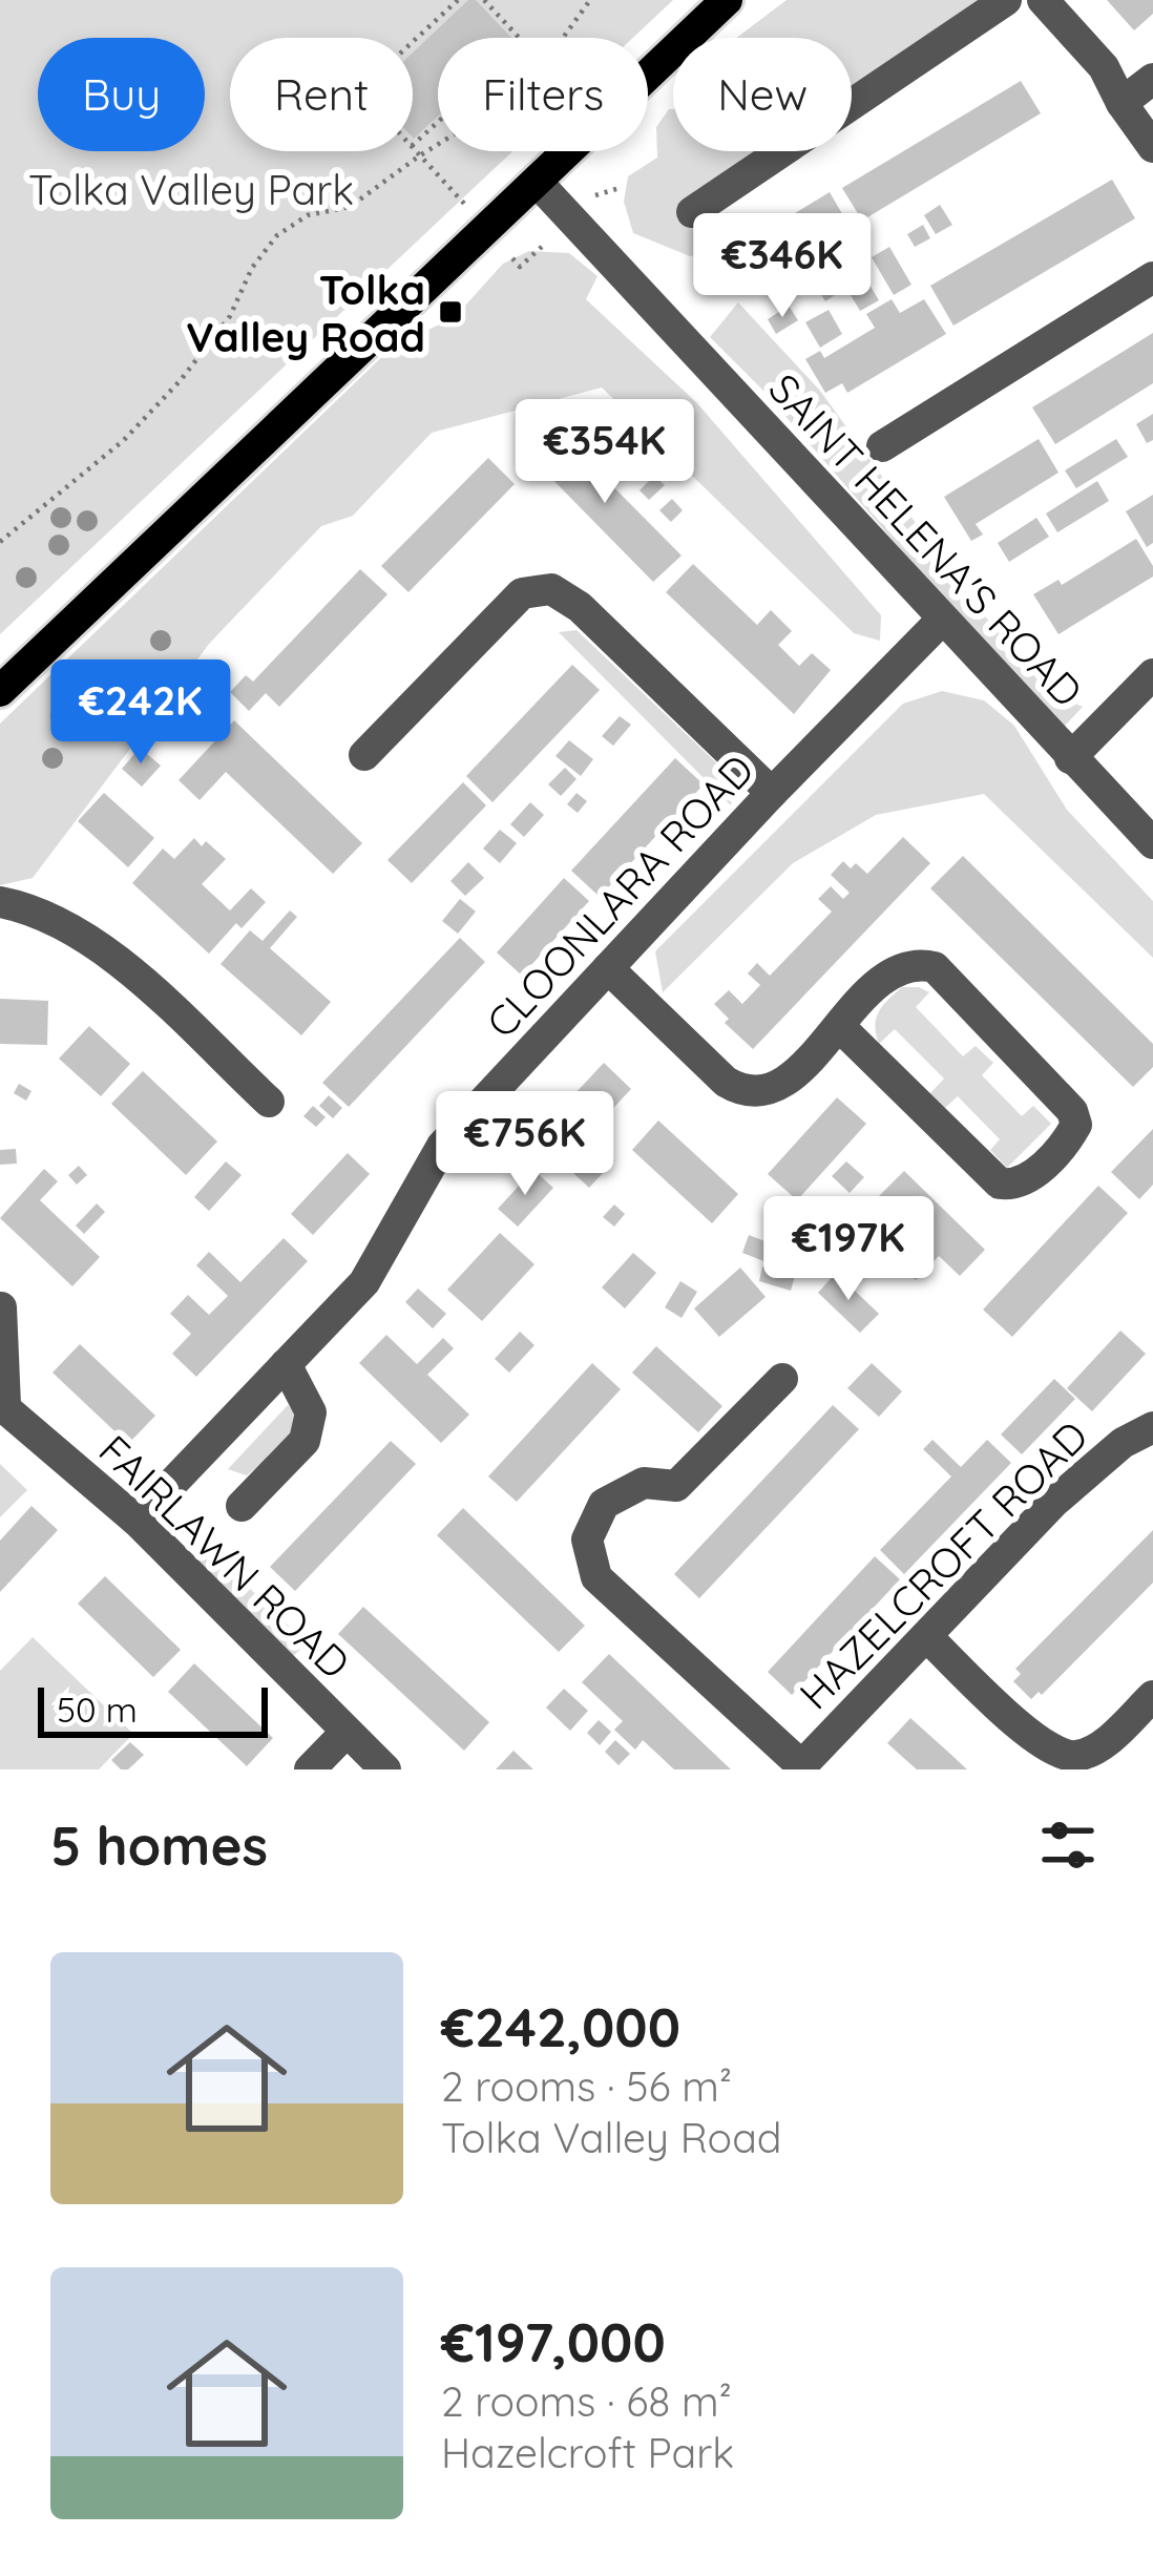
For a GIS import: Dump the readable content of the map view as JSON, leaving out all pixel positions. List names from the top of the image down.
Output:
{
  "streets": {
    "street": [
      "SAINT HELENA'S ROAD",
      "CLOONLARA ROAD",
      "FAIRLAWN ROAD",
      "HAZELCROFT ROAD"
    ]
  },
  "crossings": [
    ["SAINT HELENA'S ROAD", "CLOONLARA ROAD"],
    ["CLOONLARA ROAD", "FAIRLAWN ROAD"]
  ],
  "parks": ["Tolka Valley Park"],
  "places": {
    "transit": ["Tolka Valley Road"]
  },
  "scale_bar": "50 m",
  "page": {
    "chip": [
      "Buy",
      "Rent",
      "Filters",
      "New"
    ],
    "price": [
      "€346K",
      "€354K",
      "€242K",
      "€756K",
      "€197K"
    ],
    "scale": "50 m",
    "heading": "5 homes",
    "list": [
      {
        "name": "€242,000",
        "note": "2 rooms · 56 m² · Tolka Valley Road"
      },
      {
        "name": "€197,000",
        "note": "2 rooms · 68 m² · Hazelcroft Park"
      }
    ]
  }
}
